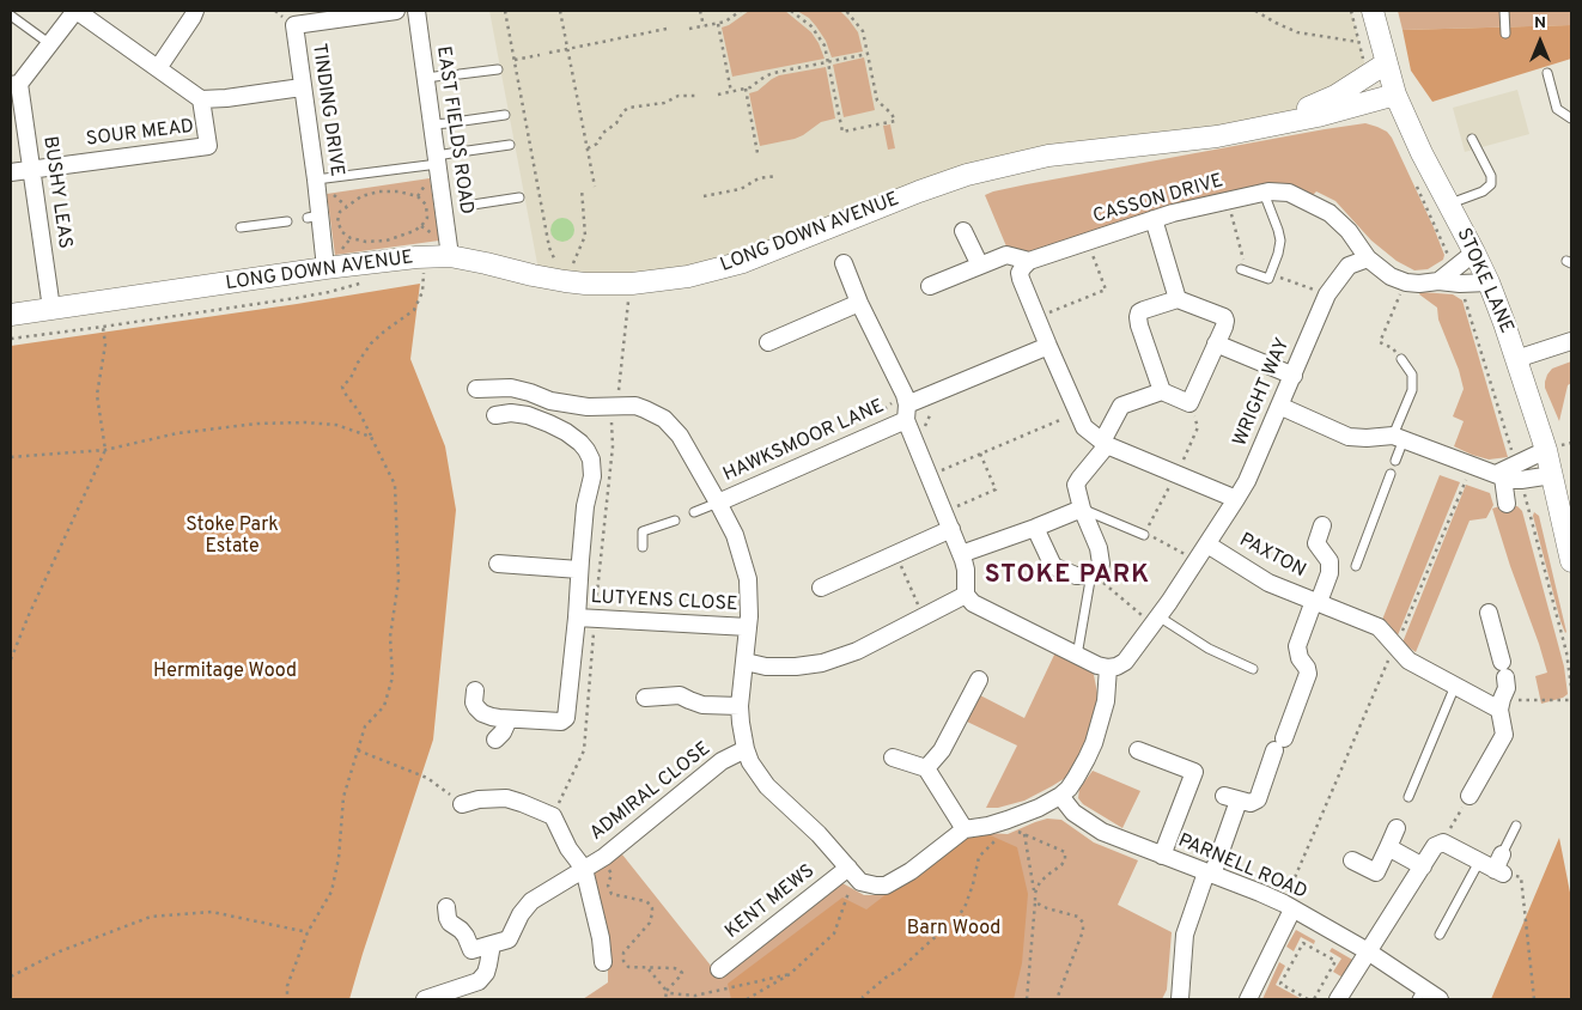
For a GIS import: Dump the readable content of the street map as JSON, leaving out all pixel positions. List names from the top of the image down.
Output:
{
  "streets": {
    "street": [
      "TINDING DRIVE",
      "EAST FIELDS ROAD",
      "SOUR MEAD",
      "BUSHY LEAS",
      "CASSON DRIVE",
      "LONG DOWN AVENUE",
      "STOKE LANE",
      "WRIGHT WAY",
      "HAWKSMOOR LANE",
      "PAXTON",
      "LUTYENS CLOSE",
      "ADMIRAL CLOSE",
      "PARNELL ROAD",
      "KENT MEWS"
    ]
  },
  "crossings": [
    ["TINDING DRIVE", "LONG DOWN AVENUE"],
    ["EAST FIELDS ROAD", "LONG DOWN AVENUE"],
    ["SOUR MEAD", "BUSHY LEAS"],
    ["BUSHY LEAS", "LONG DOWN AVENUE"],
    ["CASSON DRIVE", "WRIGHT WAY"],
    ["LONG DOWN AVENUE", "STOKE LANE"],
    ["WRIGHT WAY", "PAXTON"]
  ],
  "districts": ["STOKE PARK"],
  "parks": ["Stoke Park Estate", "Hermitage Wood", "Barn Wood"],
  "north": "top"
}
